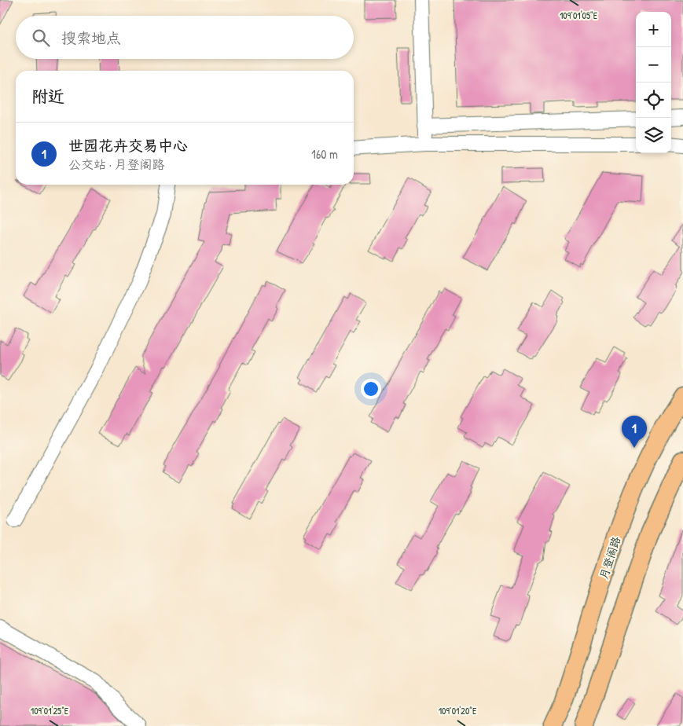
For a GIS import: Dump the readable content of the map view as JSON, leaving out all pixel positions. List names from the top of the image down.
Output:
{
  "streets": {
    "main road": ["月登阁路"]
  },
  "page": {
    "map_buttons": ["+", "−"],
    "search": "搜索地点",
    "heading": "附近",
    "list": [
      {
        "mark": "1",
        "name": "世园花卉交易中心",
        "note": "公交站 · 月登阁路",
        "value": "160 m"
      }
    ],
    "pins": "1"
  },
  "coordinates": ["109°01'05\"E", "109°01'25\"E", "109°01'20\"E"]
}
